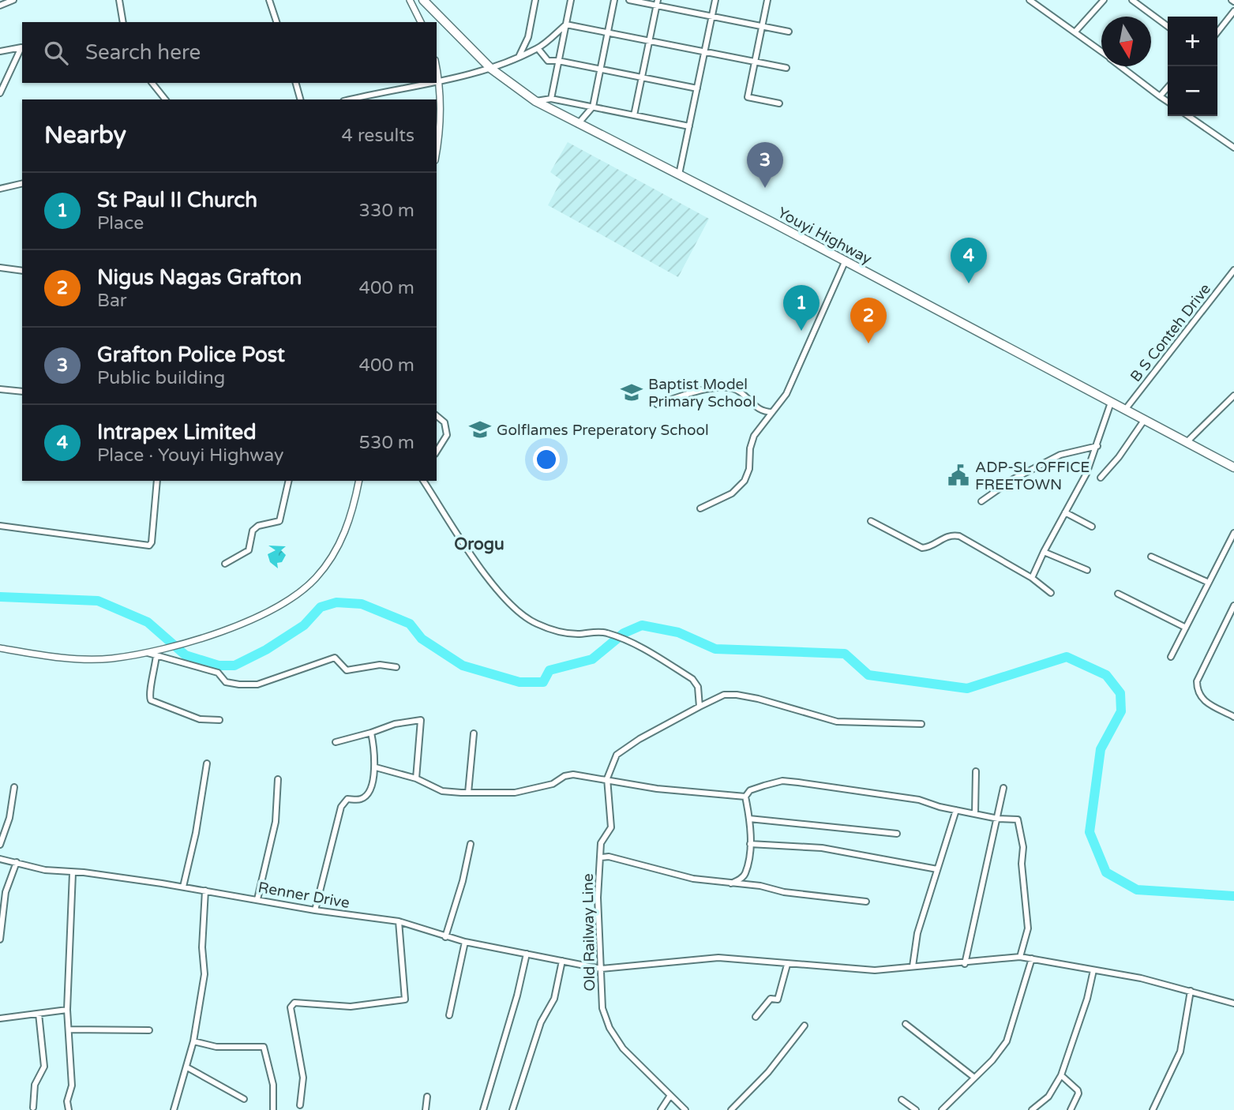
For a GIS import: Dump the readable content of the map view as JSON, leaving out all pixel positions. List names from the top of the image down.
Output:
{
  "streets": {
    "main road": ["Youyi Highway"],
    "street": ["B S Conteh Drive", "Renner Drive", "Old Railway Line"]
  },
  "crossings": [
    ["Youyi Highway", "B S Conteh Drive"],
    ["Renner Drive", "Old Railway Line"]
  ],
  "districts": ["Orogu"],
  "places": {
    "school or university": ["Baptist Model Primary School", "Golflames Preperatory School"],
    "public building": ["ADP-SL OFFICE FREETOWN"]
  },
  "north": "bottom",
  "page": {
    "map_buttons": ["+", "−"],
    "search": "Search here",
    "heading": ["Nearby", "4 results"],
    "pins": [
      "3",
      "4",
      "1",
      "2"
    ],
    "list": [
      {
        "mark": "1",
        "name": "St Paul II Church",
        "note": "Place",
        "value": "330 m"
      },
      {
        "mark": "2",
        "name": "Nigus Nagas Grafton",
        "note": "Bar",
        "value": "400 m"
      },
      {
        "mark": "3",
        "name": "Grafton Police Post",
        "note": "Public building",
        "value": "400 m"
      },
      {
        "mark": "4",
        "name": "Intrapex Limited",
        "note": "Place · Youyi Highway",
        "value": "530 m"
      }
    ]
  }
}
